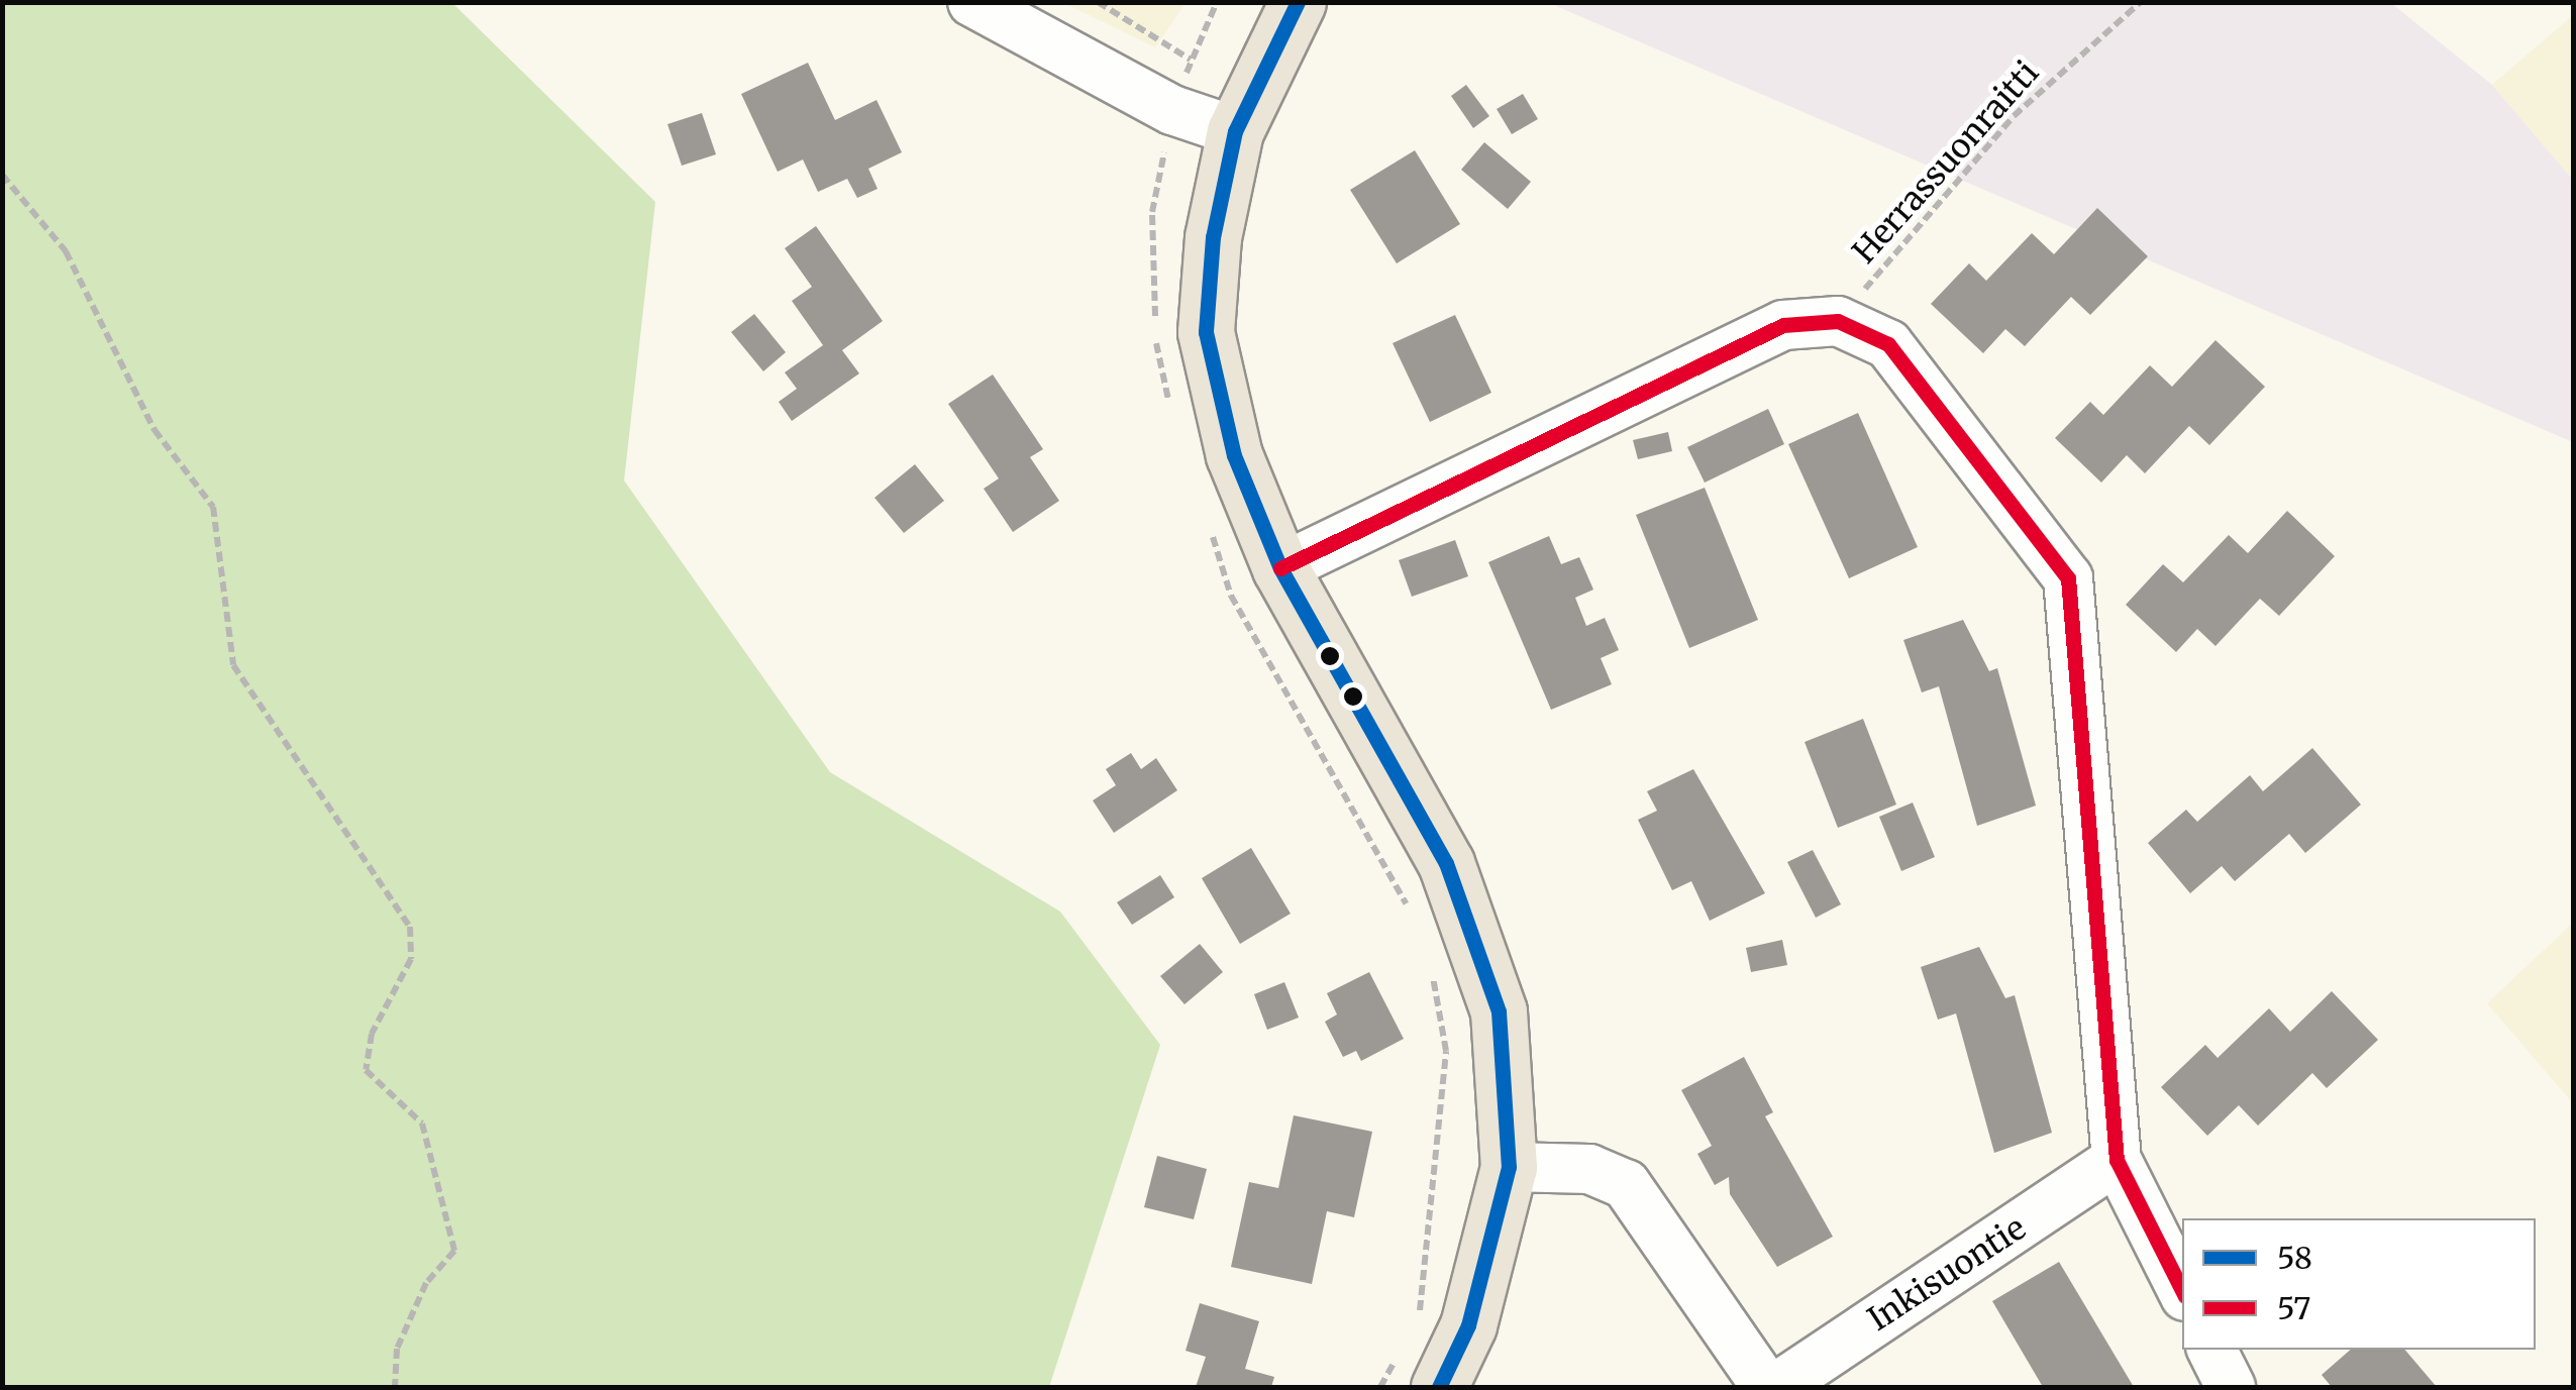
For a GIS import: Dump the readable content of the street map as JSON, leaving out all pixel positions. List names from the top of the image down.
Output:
{
  "streets": {
    "street": ["Inkisuontie"],
    "path": ["Herrassuonraitti"]
  },
  "lines": ["transit line 58", "transit line 57"],
  "legend": ["58", "57"]
}
